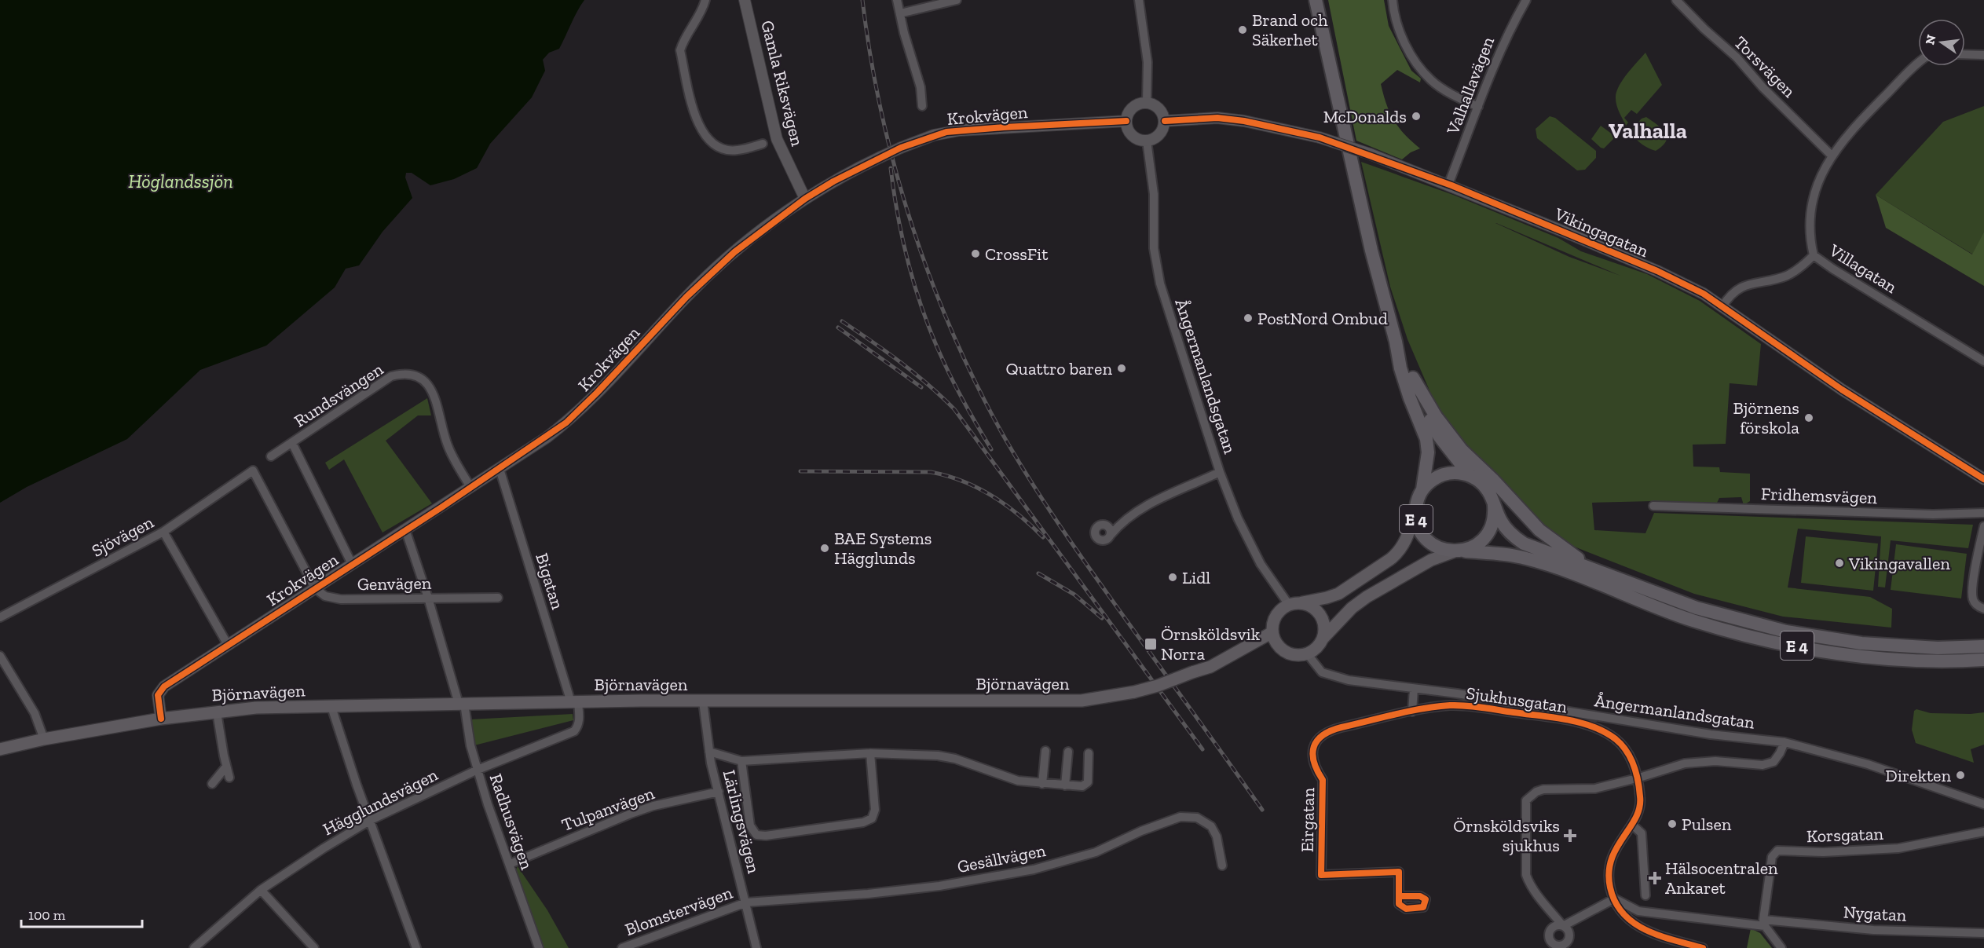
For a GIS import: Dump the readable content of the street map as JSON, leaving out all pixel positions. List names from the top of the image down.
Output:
{
  "streets": {
    "highway": ["E 4"],
    "main road": ["Björnavägen"],
    "street": [
      "Torsvägen",
      "Gamla Riksvägen",
      "Valhallavägen",
      "Krokvägen",
      "Vikingagatan",
      "Villagatan",
      "Ångermanlandsgatan",
      "Rundsvängen",
      "Fridhemsvägen",
      "Sjövägen",
      "Bigatan",
      "Genvägen",
      "Sjukhusgatan",
      "Hägglundsvägen",
      "Tulpanvägen",
      "Eirgatan",
      "Radhusvägen",
      "Lärlingsvägen",
      "Korsgatan",
      "Gesällvägen",
      "Blomstervägen",
      "Nygatan"
    ]
  },
  "crossings": [
    ["Torsvägen", "Villagatan"],
    ["Gamla Riksvägen", "Krokvägen"],
    ["Valhallavägen", "Vikingagatan"],
    ["Krokvägen", "Vikingagatan"],
    ["Krokvägen", "Ångermanlandsgatan"],
    ["Krokvägen", "Rundsvängen"],
    ["Krokvägen", "Sjövägen"],
    ["Krokvägen", "Bigatan"],
    ["Krokvägen", "Genvägen"],
    ["Krokvägen", "Björnavägen"],
    ["Krokvägen", "Radhusvägen"],
    ["Vikingagatan", "Ångermanlandsgatan"],
    ["Ångermanlandsgatan", "Björnavägen"],
    ["Sjövägen", "Genvägen"],
    ["Bigatan", "Björnavägen"],
    ["Bigatan", "Hägglundsvägen"],
    ["Genvägen", "Radhusvägen"],
    ["Björnavägen", "Hägglundsvägen"],
    ["Björnavägen", "Radhusvägen"],
    ["Björnavägen", "Lärlingsvägen"],
    ["Sjukhusgatan", "Eirgatan"],
    ["Sjukhusgatan", "Nygatan"],
    ["Hägglundsvägen", "Radhusvägen"],
    ["Tulpanvägen", "Radhusvägen"],
    ["Tulpanvägen", "Lärlingsvägen"],
    ["Lärlingsvägen", "Gesällvägen"],
    ["Lärlingsvägen", "Blomstervägen"],
    ["Korsgatan", "Nygatan"],
    ["Gesällvägen", "Blomstervägen"]
  ],
  "districts": ["Valhalla"],
  "water": ["Höglandssjön"],
  "places": {
    "other": [
      "Brand och Säkerhet",
      "McDonalds",
      "CrossFit",
      "PostNord Ombud",
      "Quattro baren",
      "Björnens förskola",
      "BAE Systems Hägglunds",
      "Vikingavallen",
      "Lidl",
      "Direkten",
      "Pulsen"
    ],
    "transit": ["Örnsköldsvik Norra"],
    "health": ["Örnsköldsviks sjukhus", "Hälsocentralen Ankaret"]
  },
  "scale_bar": "100 m",
  "north": "left"
}
